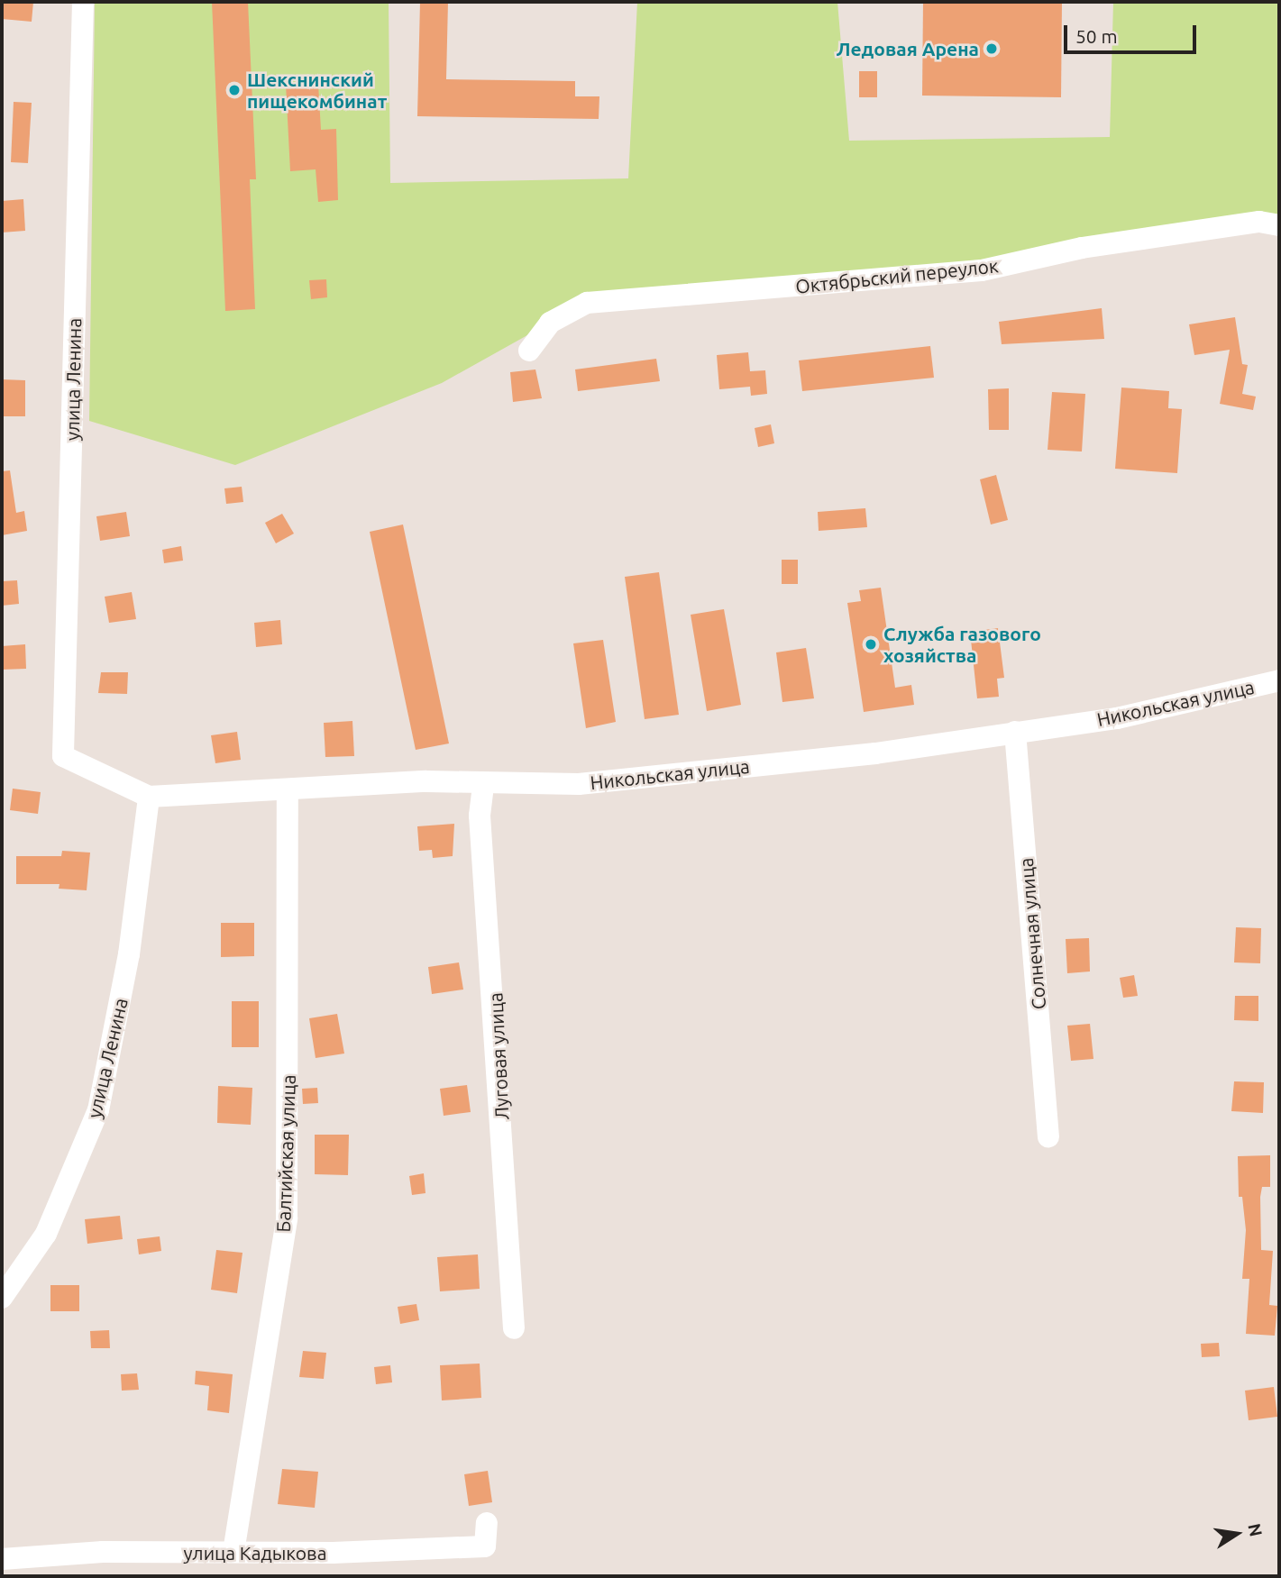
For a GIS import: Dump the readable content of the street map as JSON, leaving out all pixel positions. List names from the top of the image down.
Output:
{
  "streets": {
    "street": [
      "Октябрьский переулок",
      "улица Ленина",
      "Никольская улица",
      "Солнечная улица",
      "Луговая улица",
      "Балтийская улица",
      "улица Кадыкова"
    ]
  },
  "crossings": [
    ["улица Ленина", "Никольская улица"],
    ["Никольская улица", "Солнечная улица"],
    ["Никольская улица", "Луговая улица"],
    ["Никольская улица", "Балтийская улица"],
    ["Балтийская улица", "улица Кадыкова"]
  ],
  "places": ["Ледовая Арена", "Шекснинский пищекомбинат", "Служба газового хозяйства"],
  "scale_bar": "50 m",
  "north": "right"
}
